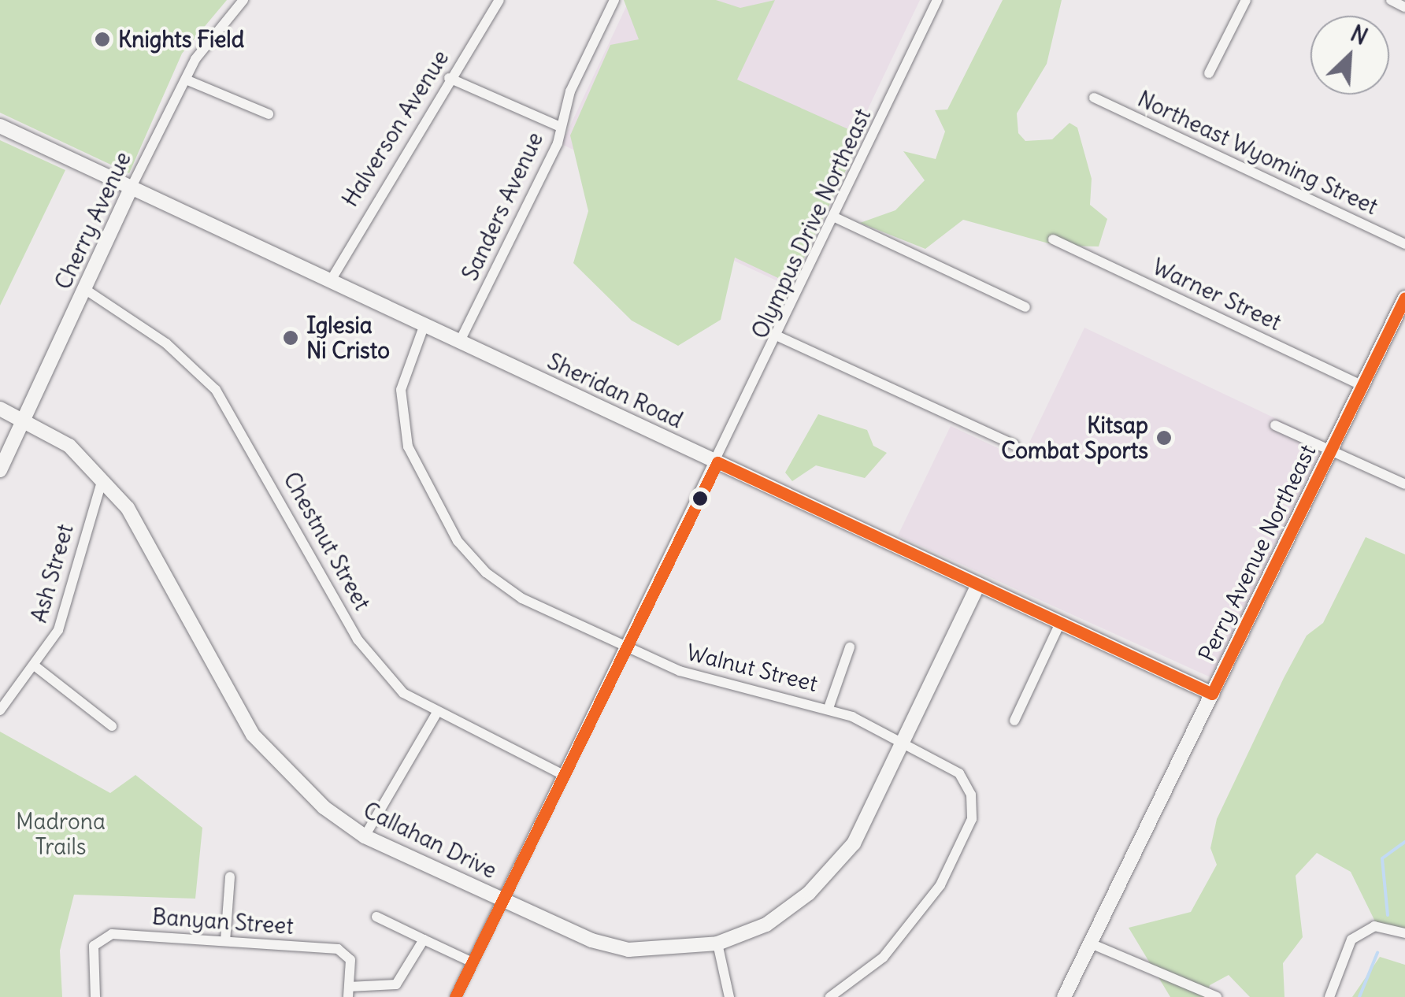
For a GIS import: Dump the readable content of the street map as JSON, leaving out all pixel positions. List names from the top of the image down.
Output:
{
  "streets": {
    "main road": [
      "Cherry Avenue",
      "Sheridan Road",
      "Perry Avenue Northeast",
      "Callahan Drive"
    ],
    "street": [
      "Halverson Avenue",
      "Northeast Wyoming Street",
      "Sanders Avenue",
      "Olympus Drive Northeast",
      "Warner Street",
      "Chestnut Street",
      "Ash Street",
      "Walnut Street",
      "Banyan Street"
    ]
  },
  "crossings": [
    ["Halverson Avenue", "Sheridan Road"],
    ["Sanders Avenue", "Sheridan Road"],
    ["Cherry Avenue", "Sheridan Road"],
    ["Cherry Avenue", "Chestnut Street"],
    ["Cherry Avenue", "Callahan Drive"],
    ["Olympus Drive Northeast", "Sheridan Road"],
    ["Olympus Drive Northeast", "Chestnut Street"],
    ["Olympus Drive Northeast", "Walnut Street"],
    ["Olympus Drive Northeast", "Callahan Drive"],
    ["Warner Street", "Perry Avenue Northeast"],
    ["Sheridan Road", "Perry Avenue Northeast"],
    ["Sheridan Road", "Walnut Street"],
    ["Sheridan Road", "Callahan Drive"],
    ["Ash Street", "Callahan Drive"],
    ["Walnut Street", "Callahan Drive"]
  ],
  "parks": ["Madrona Trails"],
  "places": ["Knights Field", "Iglesia Ni Cristo", "Kitsap Combat Sports"],
  "north": "top right"
}
